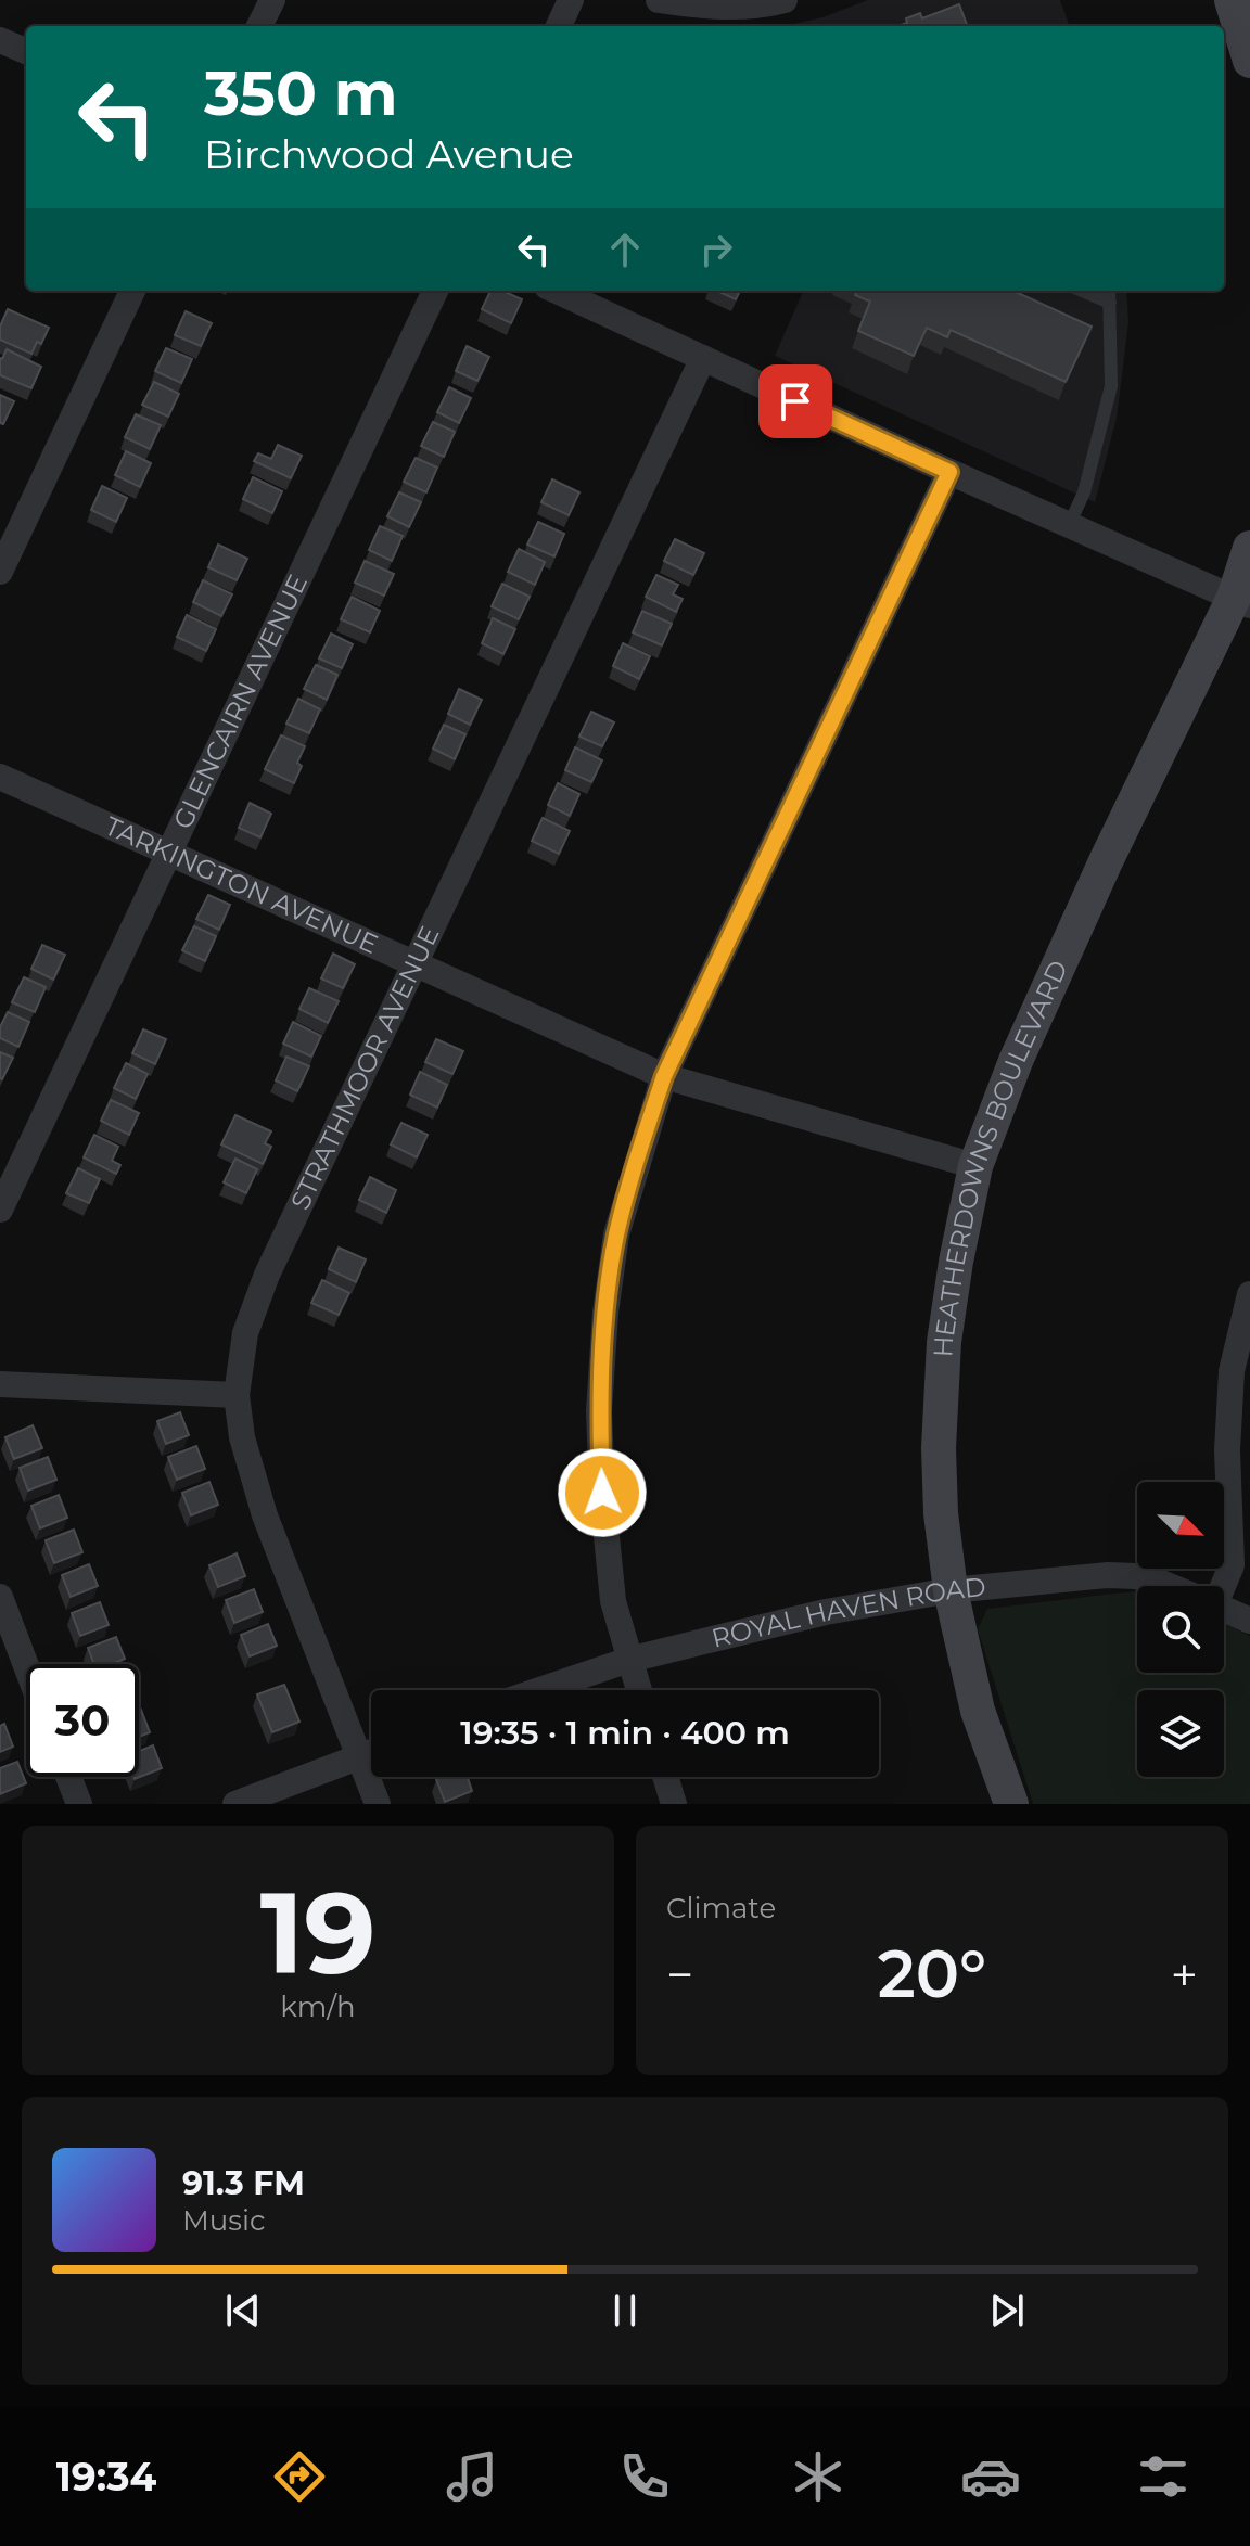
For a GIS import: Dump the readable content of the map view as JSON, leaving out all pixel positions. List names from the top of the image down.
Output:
{
  "streets": {
    "street": [
      "GLENCAIRN AVENUE",
      "TARKINGTON AVENUE",
      "STRATHMOOR AVENUE",
      "HEATHERDOWNS BOULEVARD",
      "ROYAL HAVEN ROAD"
    ]
  },
  "crossings": [
    ["GLENCAIRN AVENUE", "TARKINGTON AVENUE"],
    ["TARKINGTON AVENUE", "STRATHMOOR AVENUE"],
    ["TARKINGTON AVENUE", "HEATHERDOWNS BOULEVARD"],
    ["HEATHERDOWNS BOULEVARD", "ROYAL HAVEN ROAD"]
  ],
  "north": "bottom right",
  "page": {
    "turn": ["350 m", "Birchwood Avenue"],
    "limit": "30",
    "trip": "19:35 · 1 min · 400 m",
    "tile": [
      ["19", "km/h"],
      "Climate"
    ],
    "heat": ["−", "20°", "+"],
    "song": ["91.3 FM", "Music"],
    "tabs": "19:34"
  }
}
